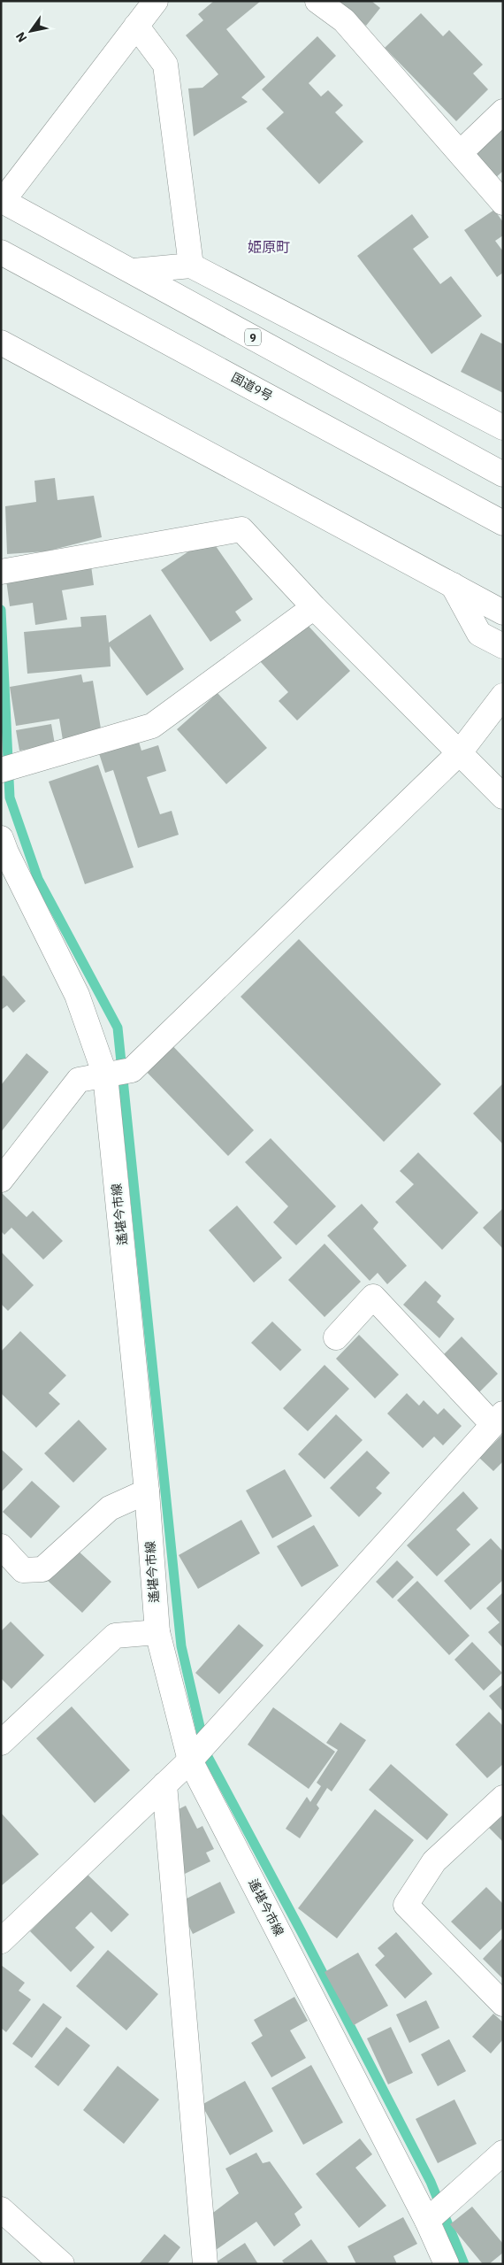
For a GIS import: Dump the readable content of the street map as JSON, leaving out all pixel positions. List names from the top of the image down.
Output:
{
  "streets": {
    "main road": ["9", "国道9号", "遙堪今市線"]
  },
  "districts": ["姫原町"],
  "north": "bottom left"
}
